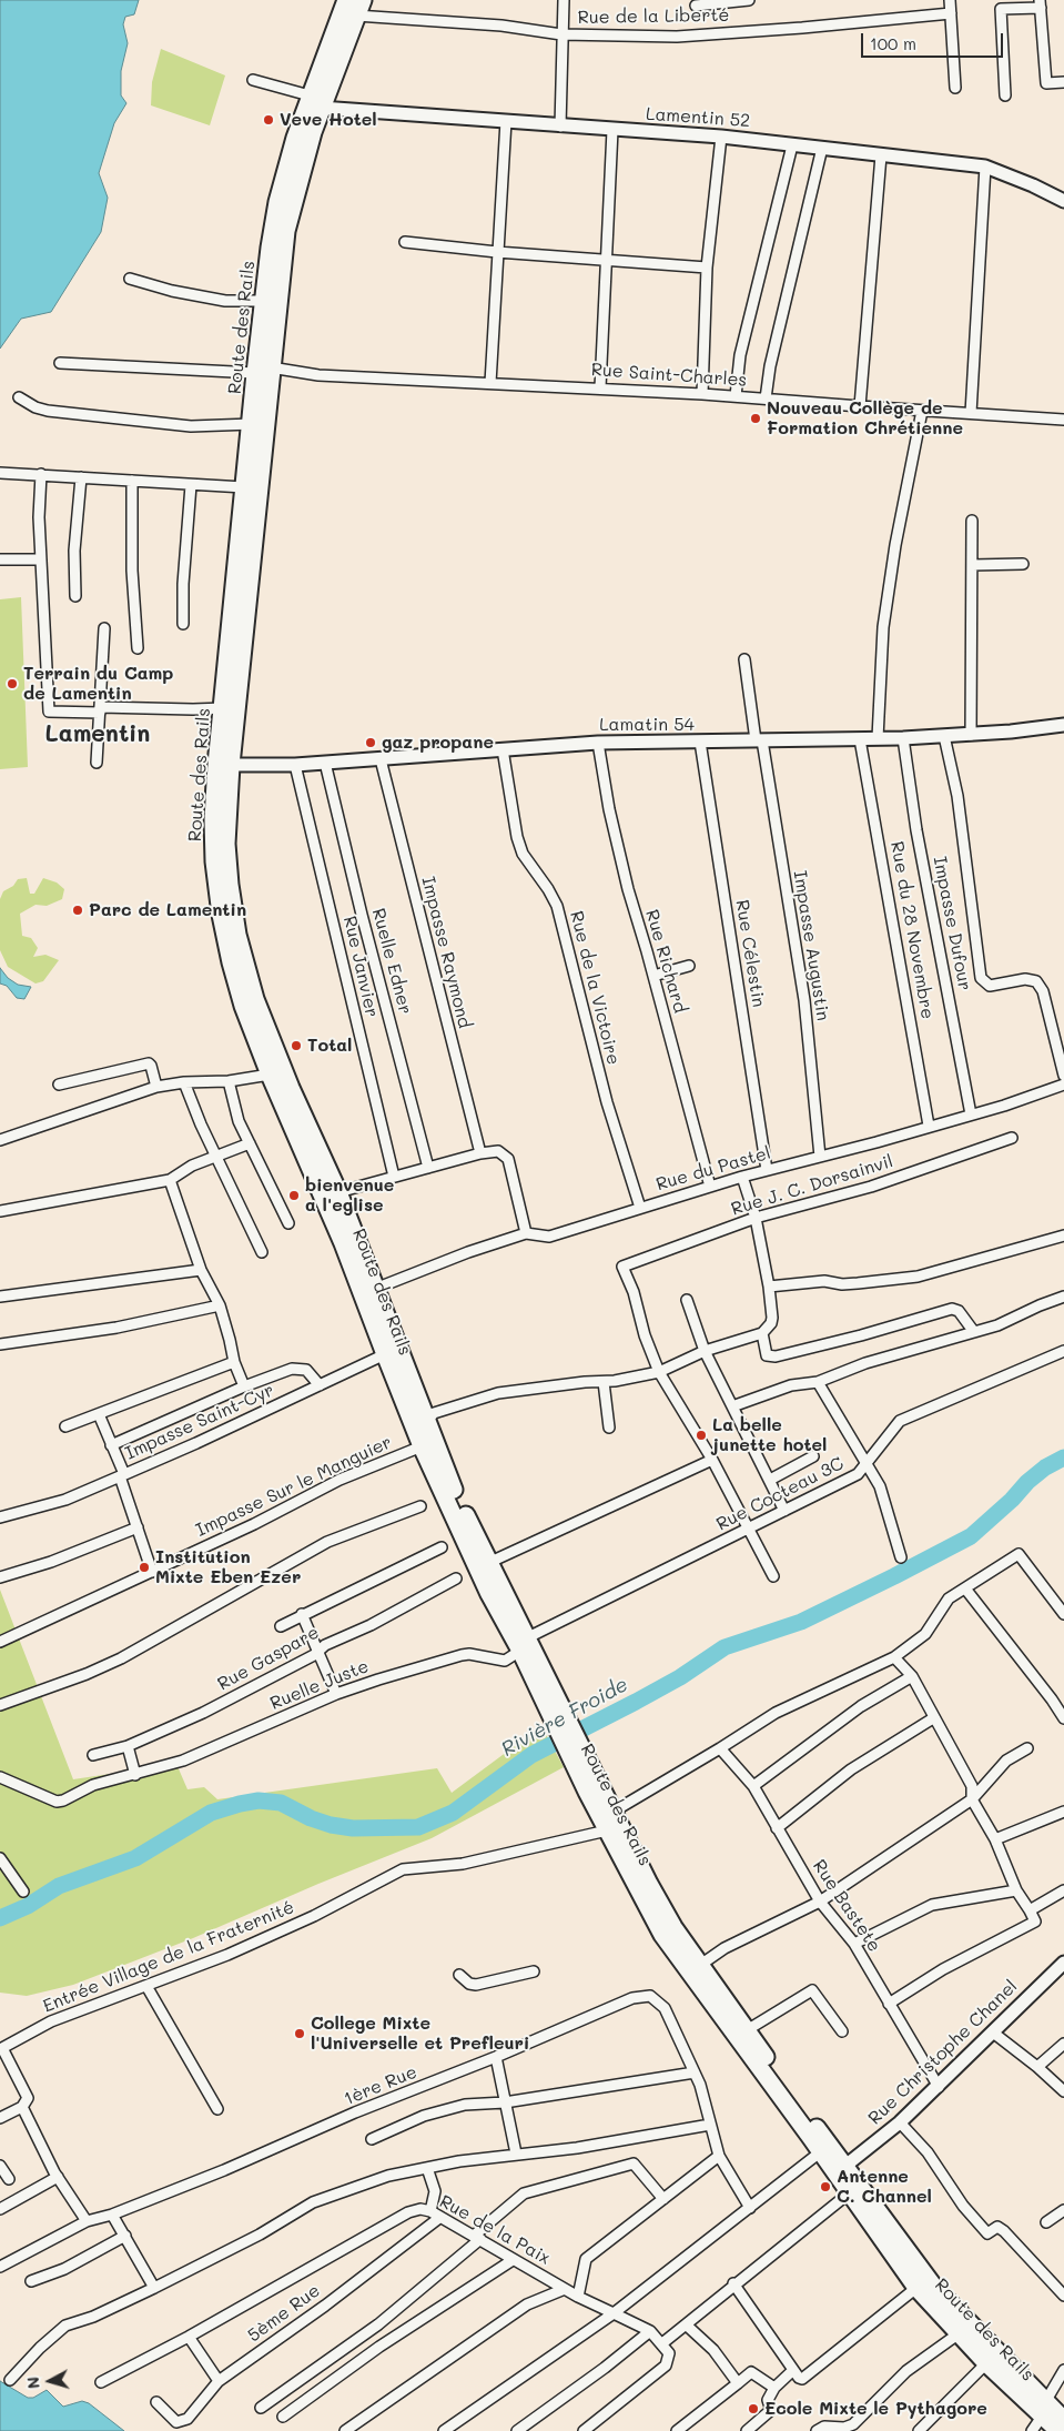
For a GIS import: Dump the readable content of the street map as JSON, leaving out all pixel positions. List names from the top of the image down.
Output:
{
  "streets": {
    "main road": ["Route des Rails"],
    "street": [
      "Rue de la Liberté",
      "Lamentin 52",
      "Rue Saint-Charles",
      "Lamatin 54",
      "Impasse Dufour",
      "Rue du 28 Novembre",
      "Impasse Augustin",
      "Impasse Raymond",
      "Rue Célestin",
      "Ruelle Edner",
      "Rue Richard",
      "Rue Janvier",
      "Rue de la Victoire",
      "Rue du Pastel",
      "Rue J. C. Dorsainvil",
      "Impasse Saint-Cyr",
      "Impasse Sur le Manguier",
      "Rue Cocteau 3C",
      "Rue Gaspare",
      "Ruelle Juste",
      "Rue Bastete",
      "Entrée Village de la Fraternité",
      "Rue Christophe Chanel",
      "1ère Rue",
      "Rue de la Paix",
      "5ème Rue"
    ]
  },
  "crossings": [
    ["Rue de la Liberté", "Route des Rails"],
    ["Lamentin 52", "Route des Rails"],
    ["Route des Rails", "Rue Saint-Charles"],
    ["Route des Rails", "Lamatin 54"],
    ["Route des Rails", "Rue du Pastel"],
    ["Route des Rails", "Impasse Saint-Cyr"],
    ["Route des Rails", "Impasse Sur le Manguier"],
    ["Route des Rails", "Rue Cocteau 3C"],
    ["Route des Rails", "Ruelle Juste"],
    ["Route des Rails", "Entrée Village de la Fraternité"],
    ["Route des Rails", "Rue Christophe Chanel"],
    ["Lamatin 54", "Impasse Dufour"],
    ["Lamatin 54", "Rue du 28 Novembre"],
    ["Lamatin 54", "Impasse Augustin"],
    ["Lamatin 54", "Impasse Raymond"],
    ["Lamatin 54", "Rue Célestin"],
    ["Lamatin 54", "Ruelle Edner"],
    ["Lamatin 54", "Rue Richard"],
    ["Lamatin 54", "Rue Janvier"],
    ["Lamatin 54", "Rue de la Victoire"],
    ["Impasse Dufour", "Rue du Pastel"],
    ["Rue du 28 Novembre", "Rue du Pastel"],
    ["Impasse Augustin", "Rue du Pastel"],
    ["Rue Célestin", "Rue du Pastel"],
    ["Rue Richard", "Rue du Pastel"],
    ["Rue de la Victoire", "Rue du Pastel"],
    ["Impasse Saint-Cyr", "Impasse Sur le Manguier"],
    ["Rue Cocteau 3C", "Ruelle Juste"],
    ["Rue Bastete", "Rue Christophe Chanel"],
    ["Rue de la Paix", "5ème Rue"]
  ],
  "districts": ["Lamentin"],
  "water": ["Rivière Froide"],
  "places": [
    "Veve Hotel",
    "Nouveau Collège de Formation Chrétienne",
    "Terrain du Camp de Lamentin",
    "gaz propane",
    "Parc de Lamentin",
    "Total",
    "bienvenue a l'eglise",
    "La belle junette hotel",
    "Institution Mixte Eben Ezer",
    "College Mixte l'Universelle et Prefleuri",
    "Antenne C. Channel",
    "Ecole Mixte le Pythagore"
  ],
  "scale_bar": "100 m",
  "north": "left"
}
